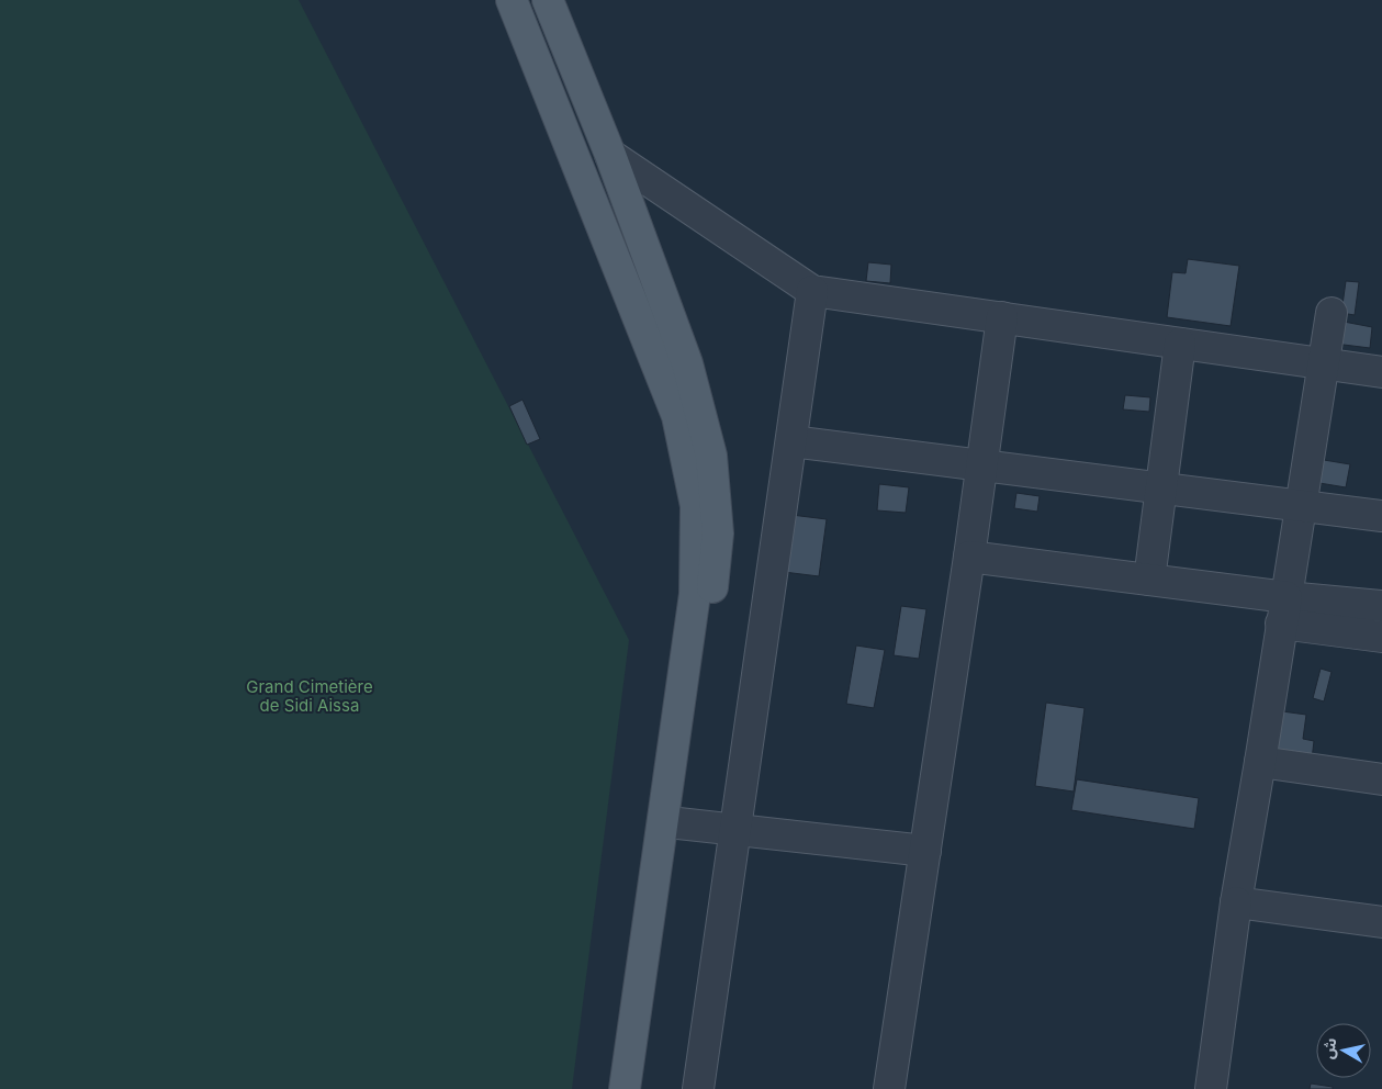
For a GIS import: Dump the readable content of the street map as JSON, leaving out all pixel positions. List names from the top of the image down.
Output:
{
  "parks": ["Grand Cimetière de Sidi Aissa"],
  "north": "left"
}
